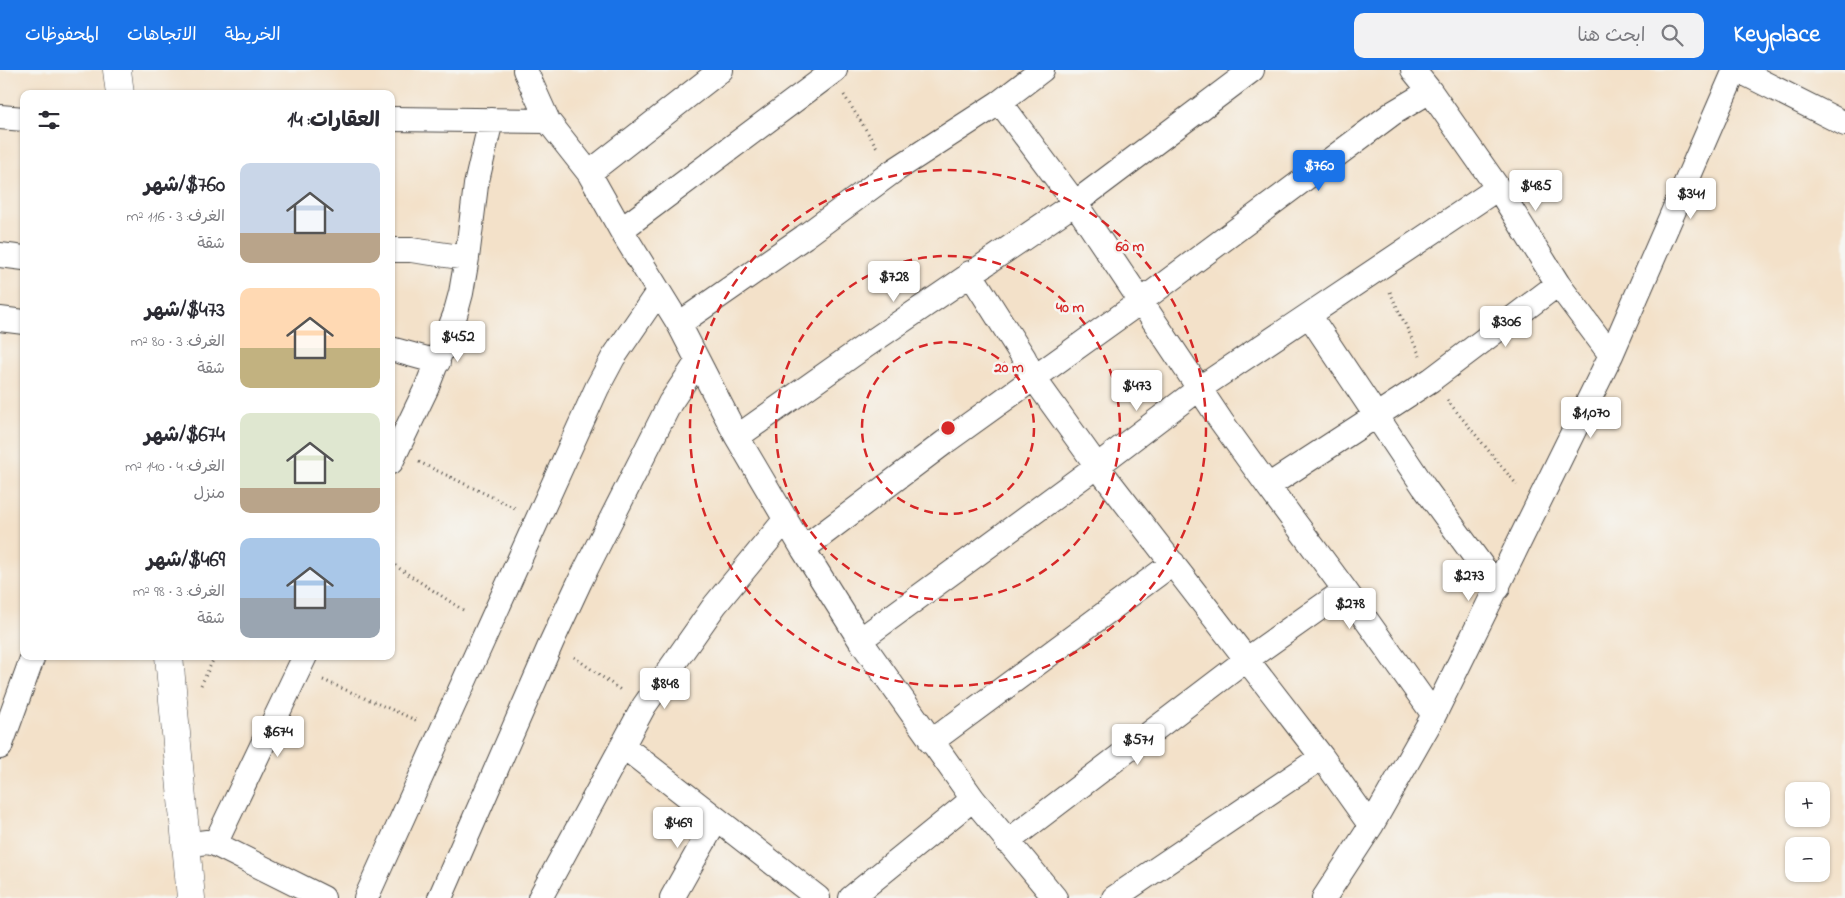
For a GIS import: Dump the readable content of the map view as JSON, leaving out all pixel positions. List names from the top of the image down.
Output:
{
  "page": {
    "header": "Keyplace",
    "search": "ابحث هنا",
    "nav": ["الخريطة", "الاتجاهات", "المحفوظات"],
    "heading": "العقارات: 14",
    "price": [
      "$760",
      "$485",
      "$341",
      "$728",
      "$306",
      "$452",
      "$473",
      "$1,070",
      "$273",
      "$278",
      "$848",
      "$674",
      "$571",
      "$469"
    ],
    "list": [
      {
        "name": "$760/شهر",
        "note": "الغرف: 3 · 116 m² · شقة"
      },
      {
        "name": "$473/شهر",
        "note": "الغرف: 3 · 80 m² · شقة"
      },
      {
        "name": "$674/شهر",
        "note": "الغرف: 4 · 140 m² · منزل"
      },
      {
        "name": "$469/شهر",
        "note": "الغرف: 3 · 98 m² · شقة"
      }
    ],
    "map_buttons": ["+", "−"]
  },
  "rings": ["60 m", "40 m", "20 m"]
}
